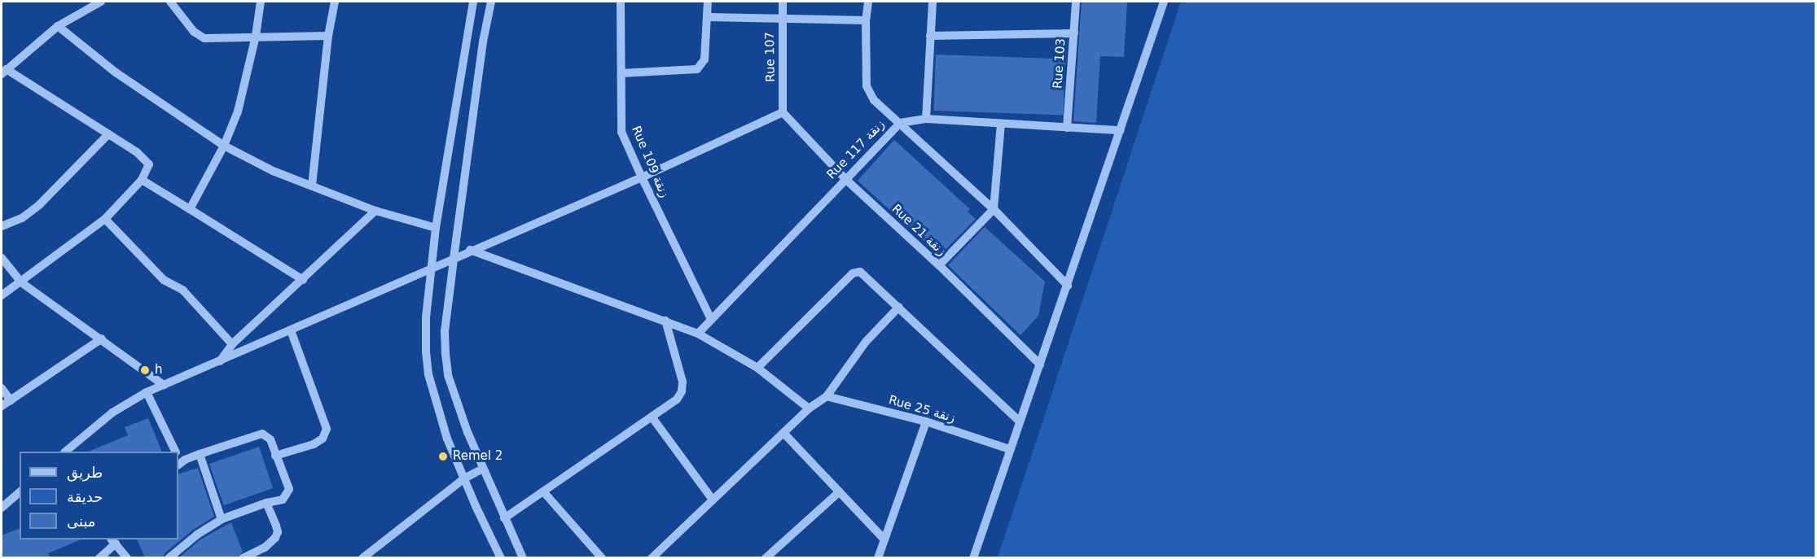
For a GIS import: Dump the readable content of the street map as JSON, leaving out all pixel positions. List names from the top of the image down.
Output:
{
  "streets": {
    "street": [
      "Rue 107",
      "Rue 103",
      "Rue 117 زنقة",
      "Rue 109 زنقة",
      "Rue 21 زنقة",
      "Rue 25 زنقة"
    ]
  },
  "crossings": [
    ["Rue 107", "Rue 21 زنقة"],
    ["Rue 103", "Rue 117 زنقة"],
    ["Rue 117 زنقة", "Rue 109 زنقة"],
    ["Rue 117 زنقة", "Rue 21 زنقة"]
  ],
  "places": ["h", "Remel 2"],
  "legend": ["طريق", "حديقة", "مبنى"]
}
